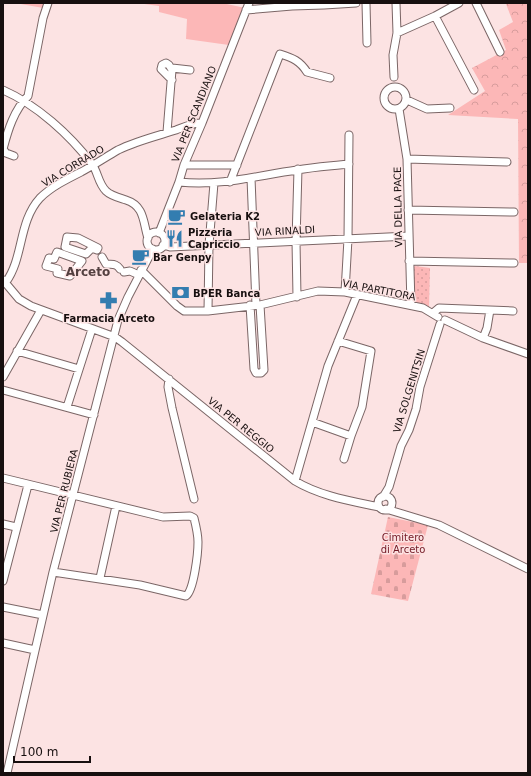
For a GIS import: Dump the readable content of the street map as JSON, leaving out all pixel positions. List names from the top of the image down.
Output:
{
  "streets": {
    "street": [
      "VIA PER SCANDIANO",
      "VIA CORRADO",
      "VIA DELLA PACE",
      "VIA RINALDI",
      "VIA PARTITORA",
      "VIA SOLGENITSIN",
      "VIA PER REGGIO",
      "VIA PER RUBIERA"
    ]
  },
  "crossings": [
    ["VIA PER SCANDIANO", "VIA CORRADO"],
    ["VIA PER SCANDIANO", "VIA RINALDI"],
    ["VIA CORRADO", "VIA PER REGGIO"],
    ["VIA DELLA PACE", "VIA RINALDI"],
    ["VIA DELLA PACE", "VIA PARTITORA"],
    ["VIA PARTITORA", "VIA SOLGENITSIN"],
    ["VIA SOLGENITSIN", "VIA PER REGGIO"],
    ["VIA PER REGGIO", "VIA PER RUBIERA"]
  ],
  "districts": ["Arceto"],
  "parks": ["Cimitero di Arceto"],
  "places": {
    "cafe": ["Gelateria K2", "Bar Genpy"],
    "restaurant": ["Pizzeria Capriccio"],
    "bank": ["BPER Banca"],
    "pharmacy": ["Farmacia Arceto"]
  },
  "scale_bar": "100 m"
}
